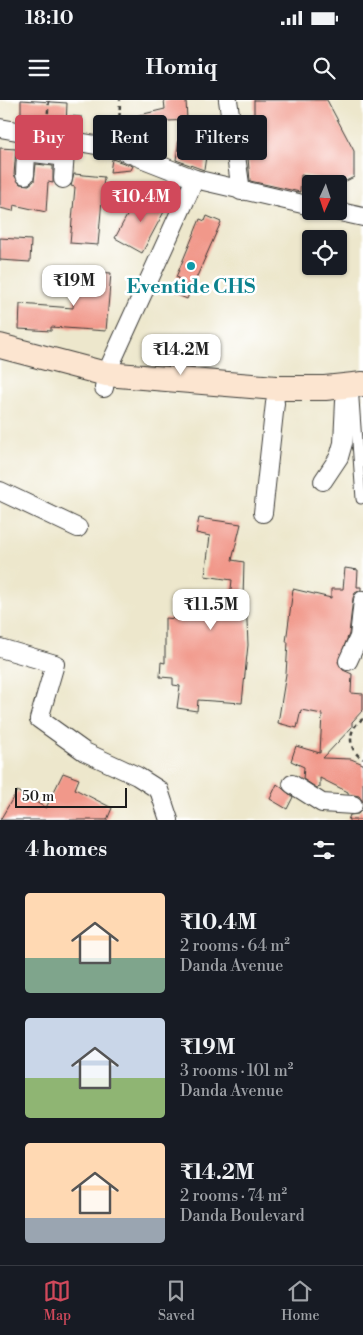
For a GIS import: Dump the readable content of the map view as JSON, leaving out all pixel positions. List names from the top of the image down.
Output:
{
  "places": ["Eventide CHS"],
  "scale_bar": "50 m",
  "north": "bottom",
  "page": {
    "status": "18:10",
    "header": "Homiq",
    "chip": ["Buy", "Rent", "Filters"],
    "price": [
      "₹10.4M",
      "₹19M",
      "₹14.2M",
      "₹11.5M"
    ],
    "scale": "50 m",
    "heading": "4 homes",
    "list": [
      {
        "name": "₹10.4M",
        "note": "2 rooms · 64 m² · Danda Avenue"
      },
      {
        "name": "₹19M",
        "note": "3 rooms · 101 m² · Danda Avenue"
      },
      {
        "name": "₹14.2M",
        "note": "2 rooms · 74 m² · Danda Boulevard"
      }
    ],
    "tabs": ["Map", "Saved", "Home"]
  }
}
